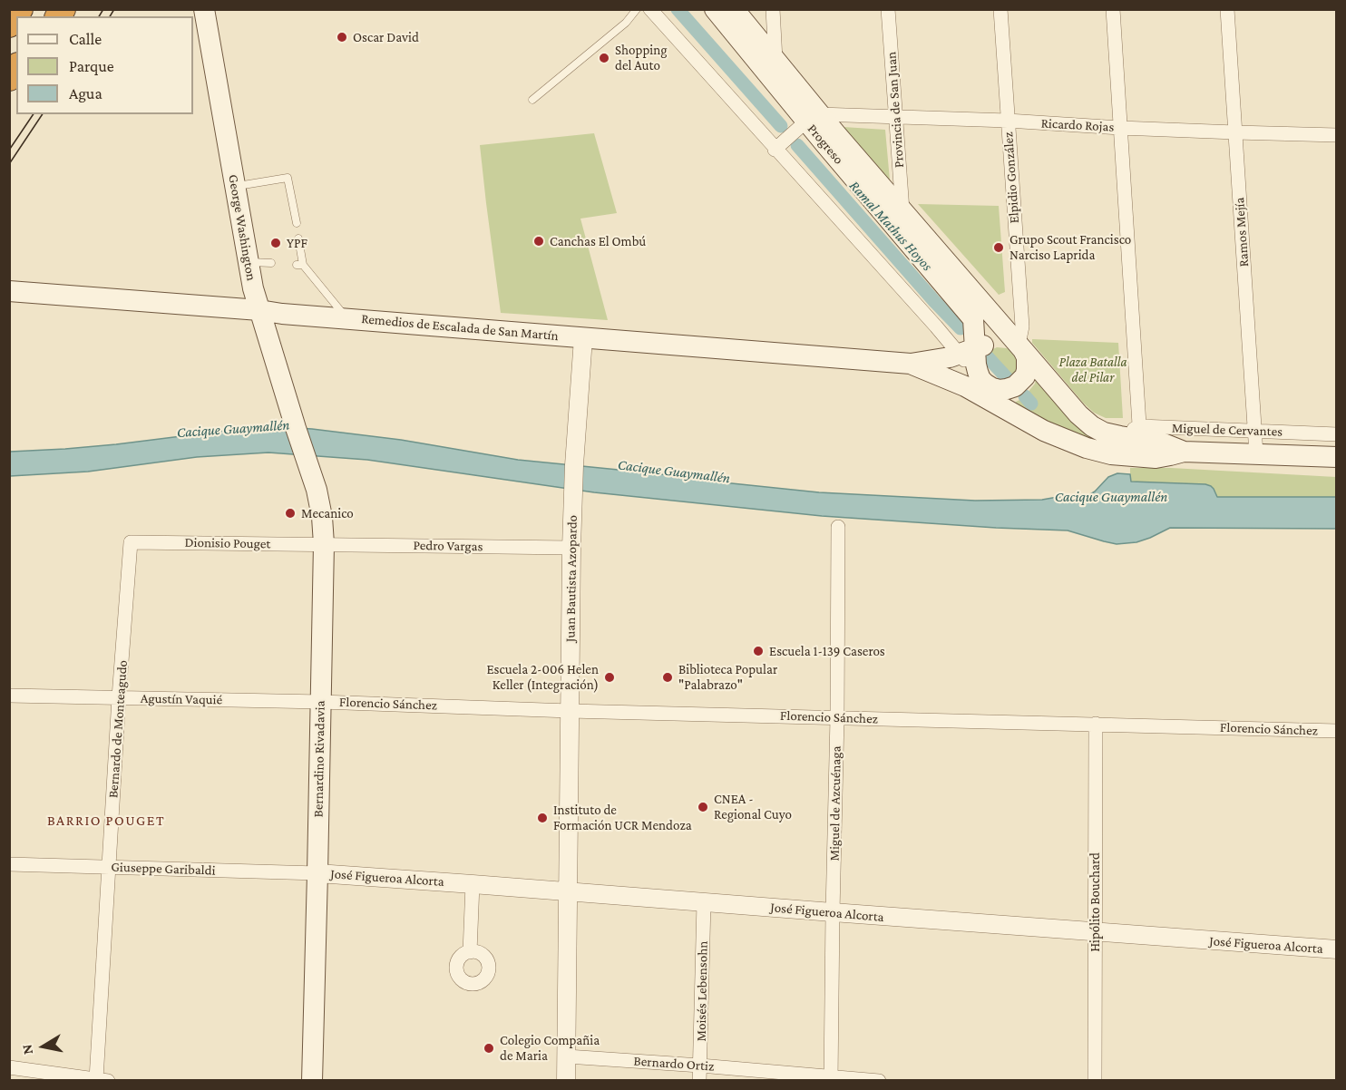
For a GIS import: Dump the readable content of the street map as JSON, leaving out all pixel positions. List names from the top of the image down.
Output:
{
  "streets": {
    "main road": [
      "Progreso",
      "George Washington",
      "Remedios de Escalada de San Martín",
      "Miguel de Cervantes",
      "Bernardino Rivadavia"
    ],
    "street": [
      "Provincia de San Juan",
      "Ricardo Rojas",
      "Elpidio González",
      "Ramos Mejía",
      "Dionisio Pouget",
      "Pedro Vargas",
      "Juan Bautista Azopardo",
      "Agustín Vaquié",
      "Florencio Sánchez",
      "Bernardo de Monteagudo",
      "Miguel de Azcuénaga",
      "Giuseppe Garibaldi",
      "José Figueroa Alcorta",
      "Hipólito Bouchard",
      "Moisés Lebensohn",
      "Bernardo Ortiz"
    ]
  },
  "crossings": [
    ["Provincia de San Juan", "Ricardo Rojas"],
    ["Provincia de San Juan", "Progreso"],
    ["Ricardo Rojas", "Progreso"],
    ["Ricardo Rojas", "Elpidio González"],
    ["Ricardo Rojas", "Ramos Mejía"],
    ["Progreso", "Elpidio González"],
    ["Progreso", "Remedios de Escalada de San Martín"],
    ["Progreso", "Miguel de Cervantes"],
    ["Elpidio González", "Remedios de Escalada de San Martín"],
    ["Elpidio González", "Miguel de Cervantes"],
    ["George Washington", "Remedios de Escalada de San Martín"],
    ["George Washington", "Bernardino Rivadavia"],
    ["Ramos Mejía", "Miguel de Cervantes"],
    ["Remedios de Escalada de San Martín", "Miguel de Cervantes"],
    ["Remedios de Escalada de San Martín", "Juan Bautista Azopardo"],
    ["Dionisio Pouget", "Pedro Vargas"],
    ["Dionisio Pouget", "Bernardo de Monteagudo"],
    ["Dionisio Pouget", "Bernardino Rivadavia"],
    ["Pedro Vargas", "Juan Bautista Azopardo"],
    ["Pedro Vargas", "Bernardino Rivadavia"],
    ["Juan Bautista Azopardo", "Florencio Sánchez"],
    ["Juan Bautista Azopardo", "José Figueroa Alcorta"],
    ["Juan Bautista Azopardo", "Bernardo Ortiz"],
    ["Agustín Vaquié", "Florencio Sánchez"],
    ["Agustín Vaquié", "Bernardo de Monteagudo"],
    ["Agustín Vaquié", "Bernardino Rivadavia"],
    ["Florencio Sánchez", "Bernardino Rivadavia"],
    ["Florencio Sánchez", "Miguel de Azcuénaga"],
    ["Florencio Sánchez", "Hipólito Bouchard"],
    ["Bernardo de Monteagudo", "Giuseppe Garibaldi"],
    ["Bernardino Rivadavia", "Giuseppe Garibaldi"],
    ["Bernardino Rivadavia", "José Figueroa Alcorta"],
    ["Miguel de Azcuénaga", "José Figueroa Alcorta"],
    ["Miguel de Azcuénaga", "Bernardo Ortiz"],
    ["Giuseppe Garibaldi", "José Figueroa Alcorta"],
    ["José Figueroa Alcorta", "Hipólito Bouchard"],
    ["José Figueroa Alcorta", "Moisés Lebensohn"],
    ["Moisés Lebensohn", "Bernardo Ortiz"]
  ],
  "districts": ["BARRIO POUGET"],
  "water": ["Ramal Mathus Hoyos", "Cacique Guaymallén"],
  "parks": ["Plaza Batalla del Pilar"],
  "places": [
    "Oscar David",
    "Shopping del Auto",
    "Canchas El Ombú",
    "YPF",
    "Grupo Scout Francisco Narciso Laprida",
    "Mecanico",
    "Escuela 1-139 Caseros",
    "Escuela 2-006 Helen Keller (Integración)",
    "Biblioteca Popular \"Palabrazo\"",
    "CNEA - Regional Cuyo",
    "Instituto de Formación UCR Mendoza",
    "Colegio Compañia de Maria"
  ],
  "legend": ["Calle", "Parque", "Agua"],
  "north": "left"
}
